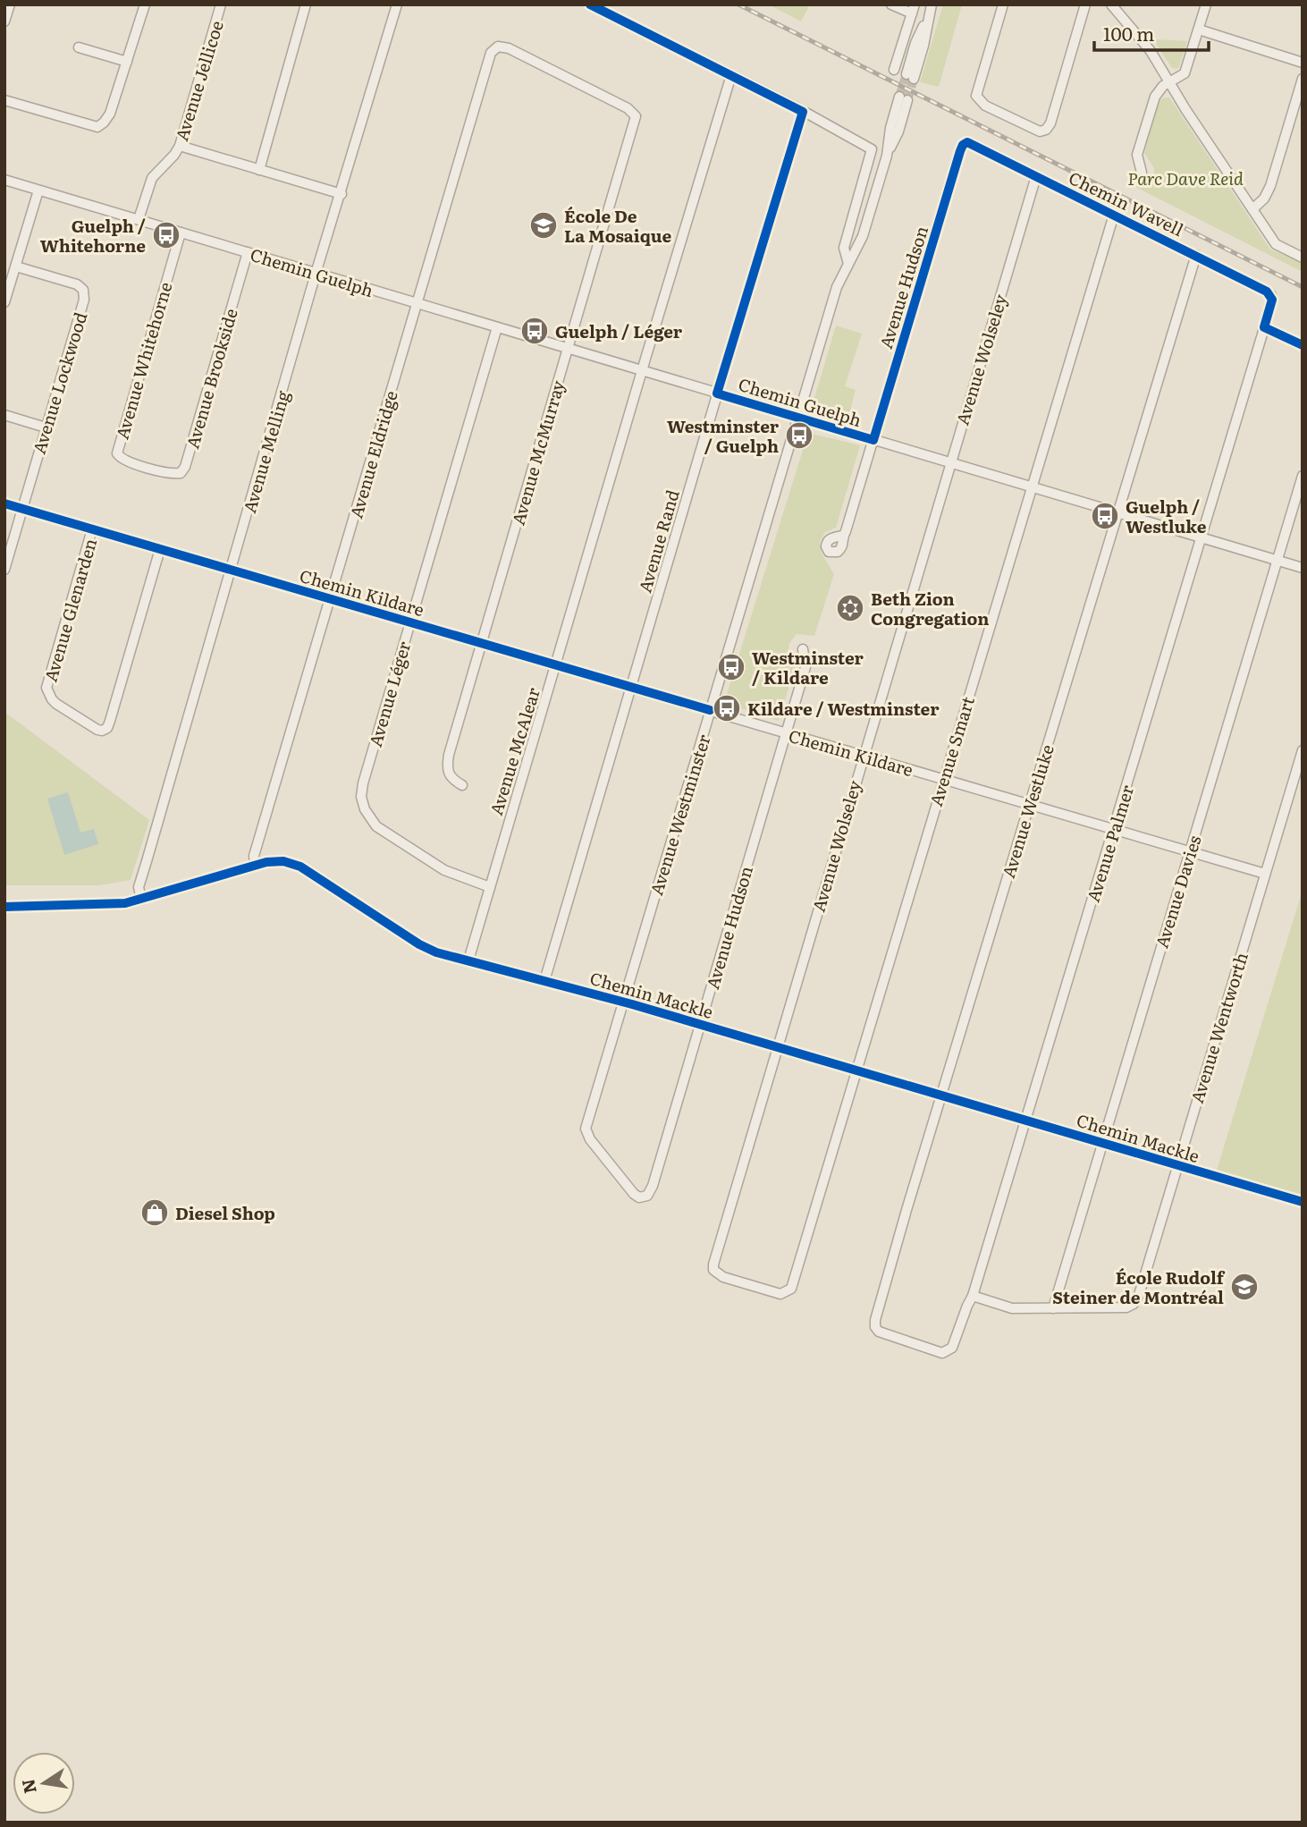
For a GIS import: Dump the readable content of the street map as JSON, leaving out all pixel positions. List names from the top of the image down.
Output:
{
  "streets": {
    "street": [
      "Avenue Jellicoe",
      "Chemin Wavell",
      "Chemin Guelph",
      "Avenue Hudson",
      "Avenue Wolseley",
      "Avenue Whitehorne",
      "Avenue Brookside",
      "Avenue Lockwood",
      "Avenue Melling",
      "Avenue McMurray",
      "Avenue Eldridge",
      "Avenue Rand",
      "Chemin Kildare",
      "Avenue Glenarden",
      "Avenue Léger",
      "Avenue McAlear",
      "Avenue Smart",
      "Avenue Westluke",
      "Avenue Westminster",
      "Avenue Palmer",
      "Avenue Davies",
      "Chemin Mackle",
      "Avenue Wentworth"
    ]
  },
  "crossings": [
    ["Avenue Jellicoe", "Chemin Guelph"],
    ["Chemin Wavell", "Avenue Hudson"],
    ["Chemin Wavell", "Avenue Wolseley"],
    ["Chemin Wavell", "Avenue Smart"],
    ["Chemin Wavell", "Avenue Westluke"],
    ["Chemin Wavell", "Avenue Palmer"],
    ["Chemin Guelph", "Avenue Hudson"],
    ["Chemin Guelph", "Avenue Wolseley"],
    ["Chemin Guelph", "Avenue Whitehorne"],
    ["Chemin Guelph", "Avenue Brookside"],
    ["Chemin Guelph", "Avenue Melling"],
    ["Chemin Guelph", "Avenue McMurray"],
    ["Chemin Guelph", "Avenue Eldridge"],
    ["Chemin Guelph", "Avenue Rand"],
    ["Chemin Guelph", "Avenue Léger"],
    ["Chemin Guelph", "Avenue McAlear"],
    ["Chemin Guelph", "Avenue Smart"],
    ["Chemin Guelph", "Avenue Westluke"],
    ["Chemin Guelph", "Avenue Westminster"],
    ["Chemin Guelph", "Avenue Palmer"],
    ["Chemin Guelph", "Avenue Davies"],
    ["Avenue Hudson", "Chemin Kildare"],
    ["Avenue Hudson", "Avenue Westminster"],
    ["Avenue Hudson", "Chemin Mackle"],
    ["Avenue Wolseley", "Chemin Kildare"],
    ["Avenue Wolseley", "Avenue Smart"],
    ["Avenue Wolseley", "Chemin Mackle"],
    ["Avenue Whitehorne", "Avenue Brookside"],
    ["Avenue Lockwood", "Chemin Kildare"],
    ["Avenue Melling", "Chemin Kildare"],
    ["Avenue Melling", "Chemin Mackle"],
    ["Avenue McMurray", "Avenue Eldridge"],
    ["Avenue McMurray", "Chemin Kildare"],
    ["Avenue Eldridge", "Chemin Kildare"],
    ["Avenue Eldridge", "Chemin Mackle"],
    ["Avenue Rand", "Chemin Kildare"],
    ["Avenue Rand", "Avenue Westminster"],
    ["Avenue Rand", "Chemin Mackle"],
    ["Chemin Kildare", "Avenue Glenarden"],
    ["Chemin Kildare", "Avenue Léger"],
    ["Chemin Kildare", "Avenue McAlear"],
    ["Chemin Kildare", "Avenue Smart"],
    ["Chemin Kildare", "Avenue Westluke"],
    ["Chemin Kildare", "Avenue Westminster"],
    ["Chemin Kildare", "Avenue Palmer"],
    ["Chemin Kildare", "Avenue Davies"],
    ["Chemin Kildare", "Avenue Wentworth"],
    ["Avenue Léger", "Avenue McAlear"],
    ["Avenue McAlear", "Chemin Mackle"],
    ["Avenue Smart", "Chemin Mackle"],
    ["Avenue Westluke", "Avenue Palmer"],
    ["Avenue Westluke", "Chemin Mackle"],
    ["Avenue Westminster", "Chemin Mackle"],
    ["Avenue Palmer", "Chemin Mackle"],
    ["Avenue Davies", "Chemin Mackle"],
    ["Avenue Davies", "Avenue Wentworth"],
    ["Chemin Mackle", "Avenue Wentworth"]
  ],
  "parks": ["Parc Dave Reid"],
  "places": {
    "school or university": ["École De La Mosaique", "École Rudolf Steiner de Montréal"],
    "bus stop": [
      "Guelph / Whitehorne",
      "Guelph / Léger",
      "Westminster / Guelph",
      "Guelph / Westluke",
      "Westminster / Kildare",
      "Kildare / Westminster"
    ],
    "synagogue": ["Beth Zion Congregation"],
    "shop": ["Diesel Shop"]
  },
  "scale_bar": "100 m",
  "north": "left"
}
